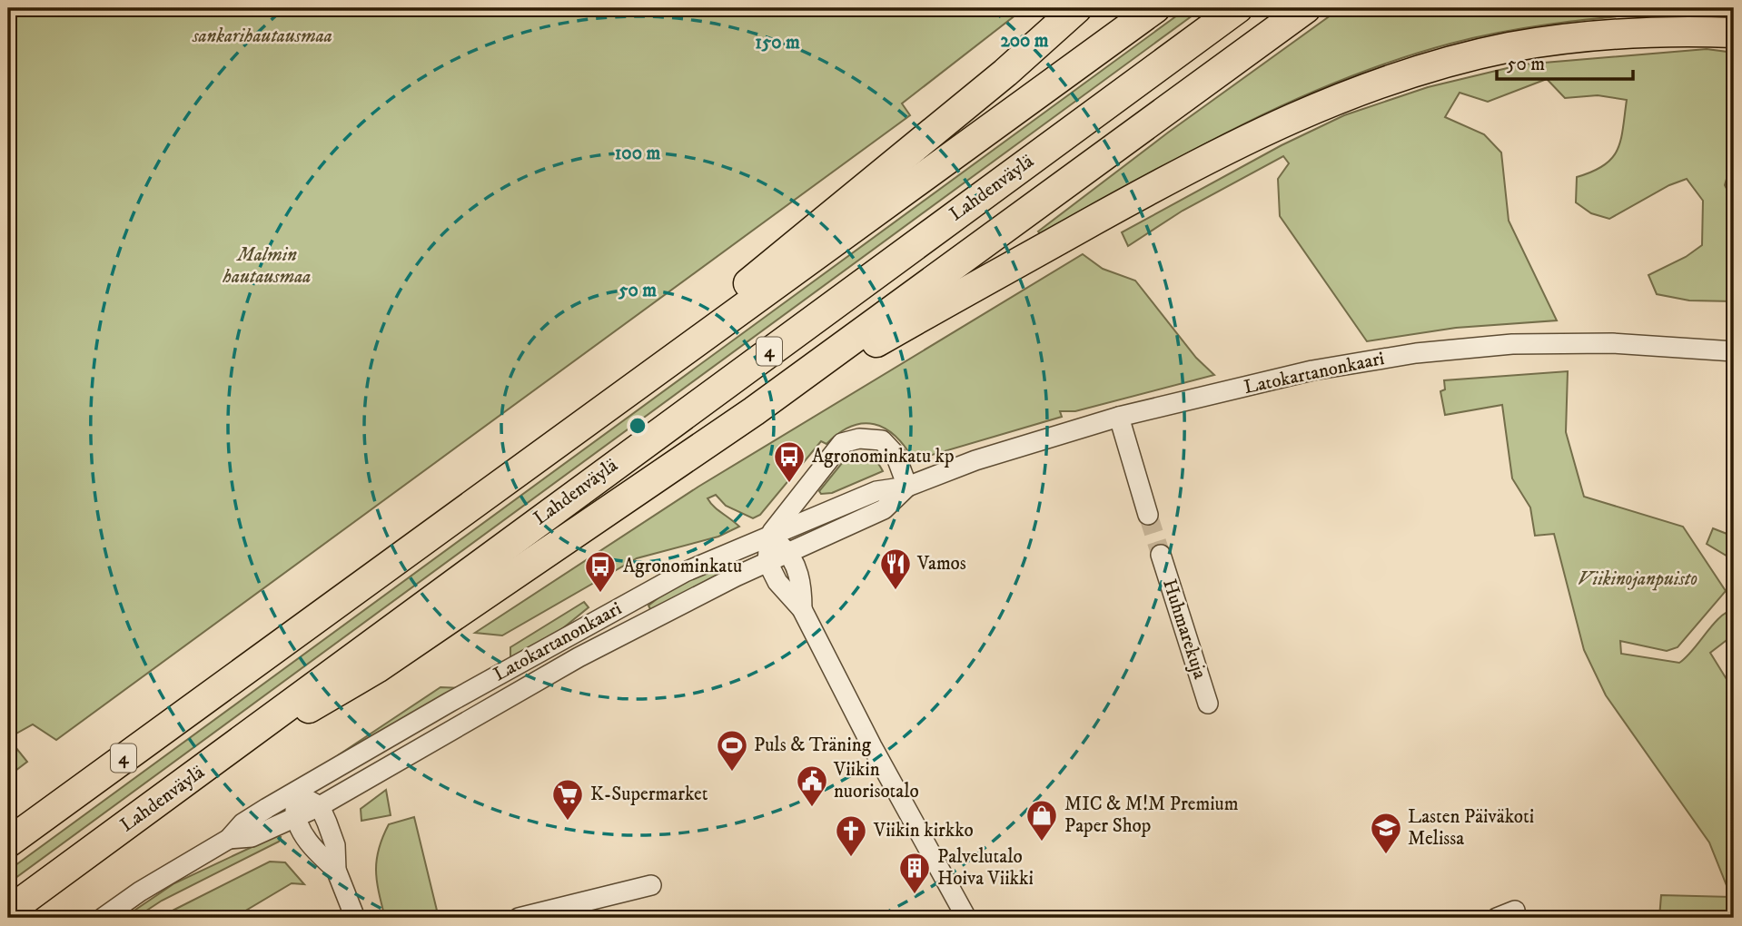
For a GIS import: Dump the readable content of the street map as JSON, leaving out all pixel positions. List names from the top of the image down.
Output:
{
  "streets": {
    "highway": ["Lahdenväylä", "4"],
    "street": ["Latokartanonkaari", "Huhmarekuja"]
  },
  "parks": ["sankarihautausmaa", "Malmin hautausmaa", "Viikinojanpuisto"],
  "places": {
    "bus stop": ["Agronominkatu kp", "Agronominkatu"],
    "restaurant": ["Vamos"],
    "sports": ["Puls & Träning"],
    "public building": ["Viikin nuorisotalo"],
    "supermarket": ["K-Supermarket"],
    "shop": ["MIC & M!M Premium Paper Shop"],
    "school or university": ["Lasten Päiväkoti Melissa"],
    "church": ["Viikin kirkko"],
    "building": ["Palvelutalo Hoiva Viikki"]
  },
  "scale_bar": "50 m",
  "rings": [
    "200 m",
    "150 m",
    "100 m",
    "50 m"
  ]
}
